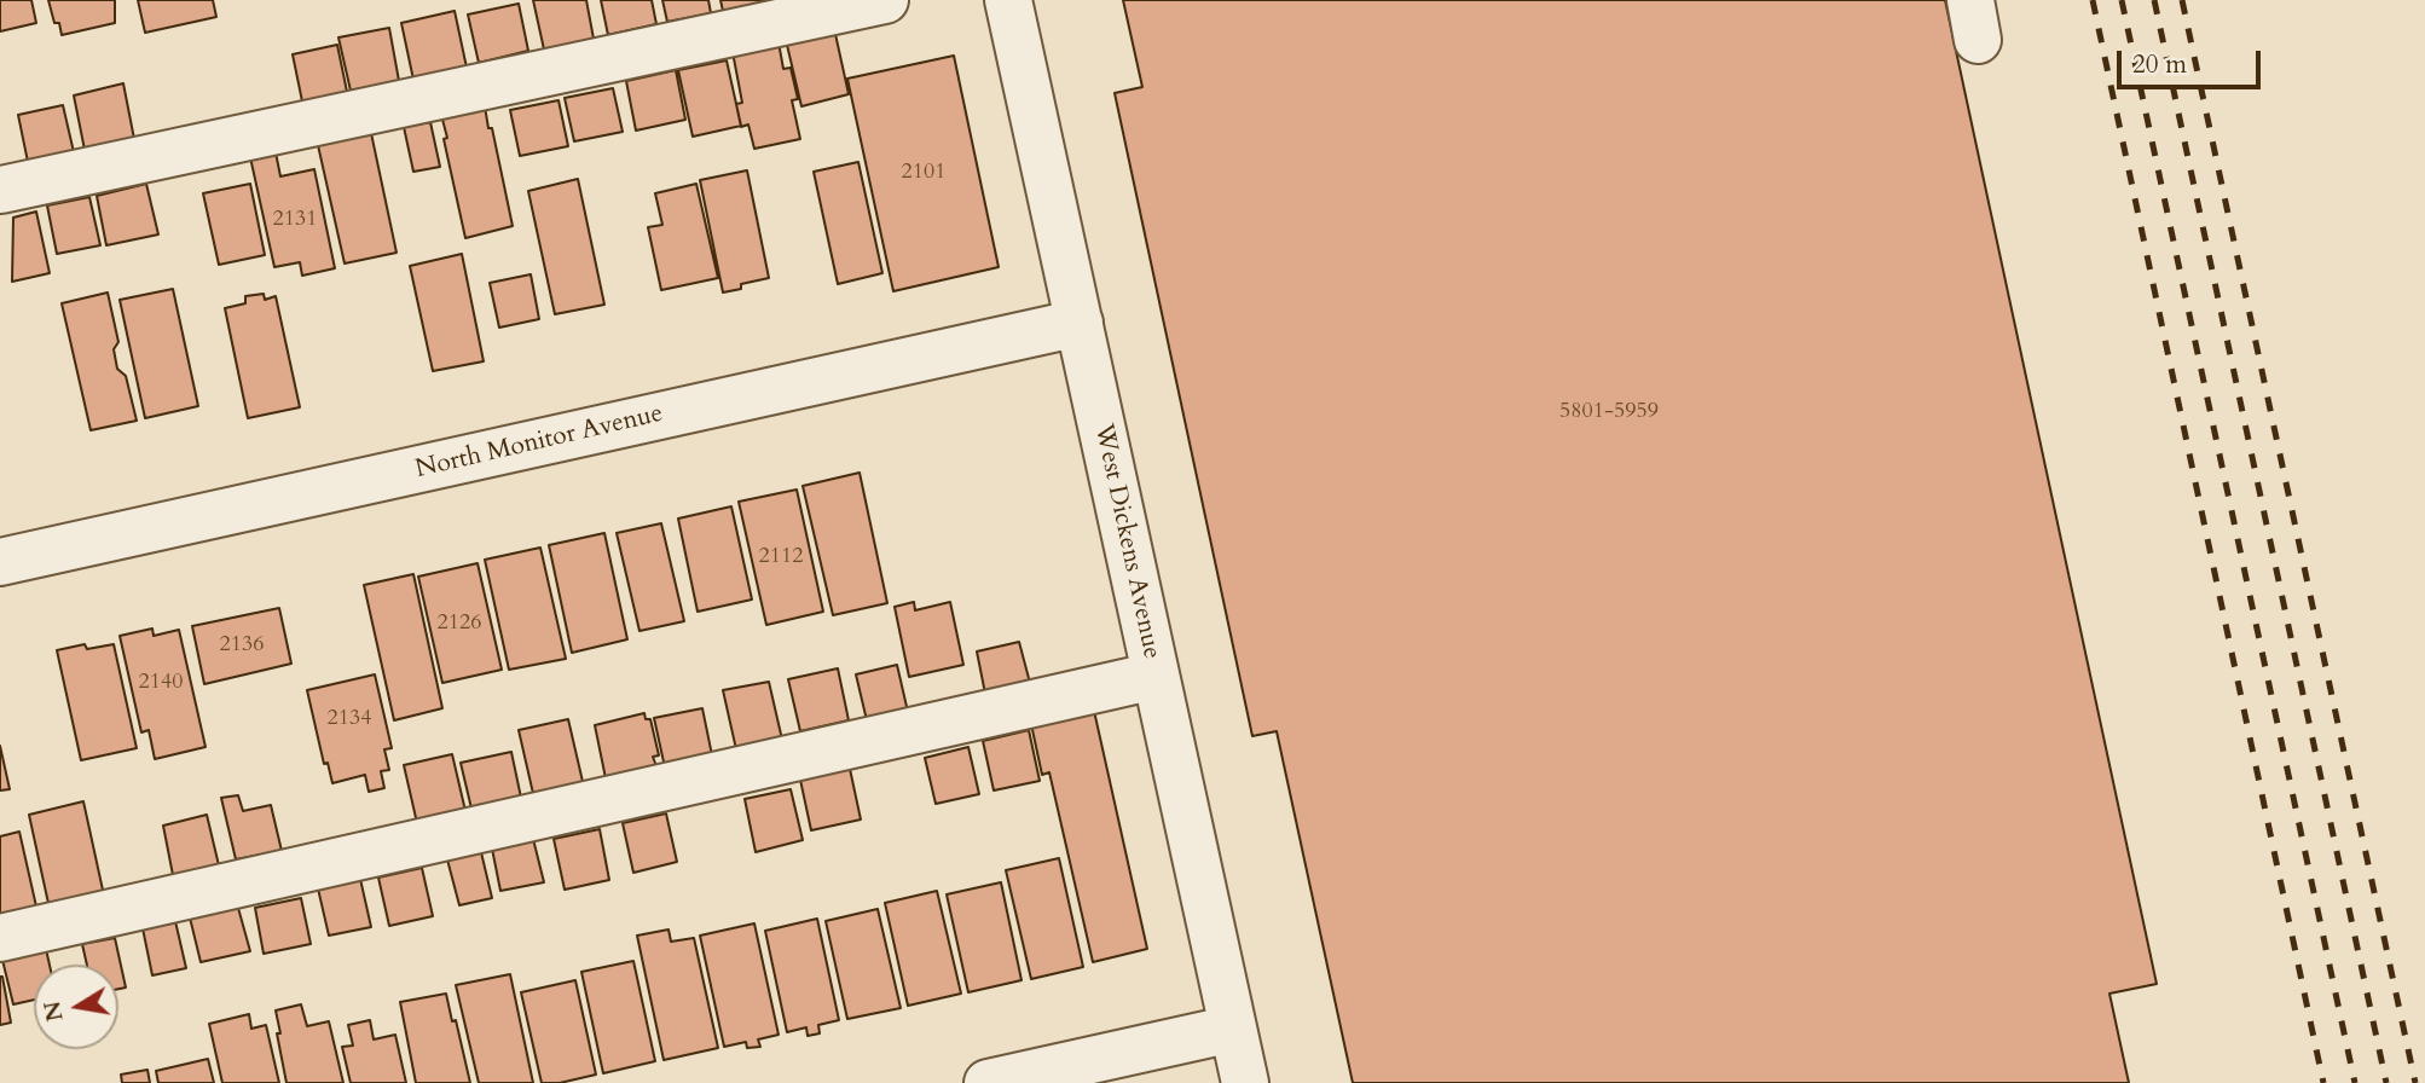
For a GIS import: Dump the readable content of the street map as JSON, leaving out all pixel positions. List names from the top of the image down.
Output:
{
  "streets": {
    "street": ["North Monitor Avenue", "West Dickens Avenue"]
  },
  "crossings": [
    ["North Monitor Avenue", "West Dickens Avenue"]
  ],
  "house_numbers": [
    "2101",
    "2131",
    "5801-5959",
    "2112",
    "2126",
    "2136",
    "2140",
    "2134"
  ],
  "scale_bar": "20 m",
  "north": "left"
}
